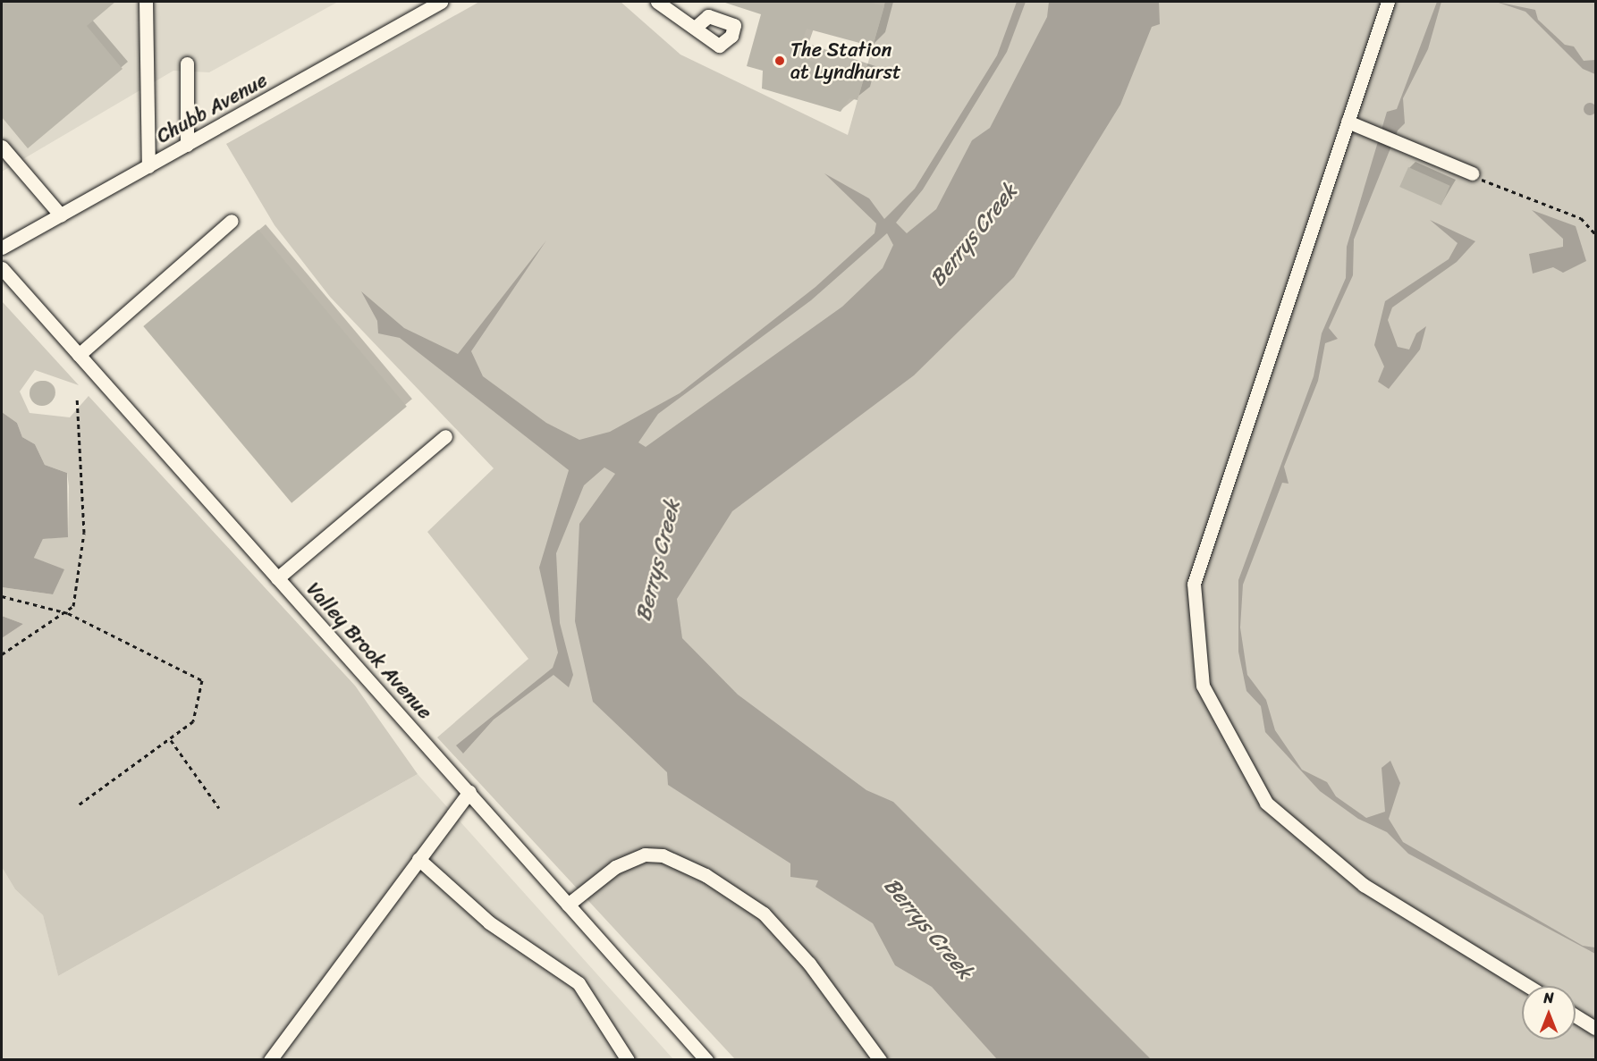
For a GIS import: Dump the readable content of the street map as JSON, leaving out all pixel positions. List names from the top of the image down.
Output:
{
  "streets": {
    "street": ["Chubb Avenue", "Valley Brook Avenue"]
  },
  "water": ["Berrys Creek"],
  "places": ["The Station at Lyndhurst"],
  "north": "top"
}
